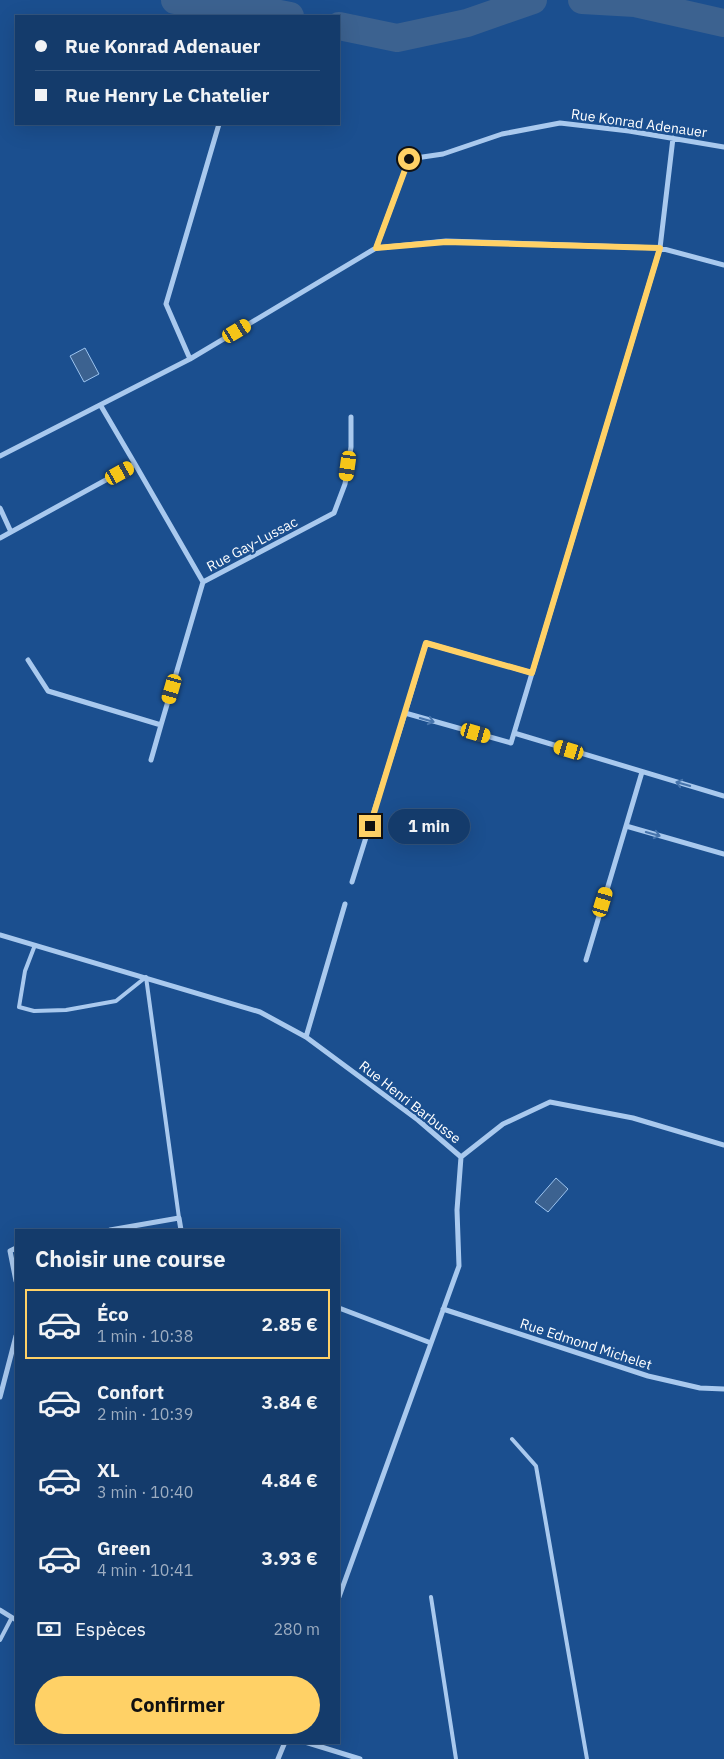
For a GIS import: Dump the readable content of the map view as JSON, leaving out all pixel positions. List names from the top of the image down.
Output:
{
  "streets": {
    "street": [
      "Rue Konrad Adenauer",
      "Rue Gay-Lussac",
      "Rue Henri Barbusse",
      "Rue Edmond Michelet"
    ]
  },
  "crossings": [
    ["Rue Henri Barbusse", "Rue Edmond Michelet"]
  ],
  "page": {
    "banner": ["Rue Konrad Adenauer", "Rue Henry Le Chatelier"],
    "bubble": "1 min",
    "heading": "Choisir une course",
    "list": [
      {
        "name": "Éco",
        "note": "1 min · 10:38",
        "value": "2.85 €"
      },
      {
        "name": "Confort",
        "note": "2 min · 10:39",
        "value": "3.84 €"
      },
      {
        "name": "XL",
        "note": "3 min · 10:40",
        "value": "4.84 €"
      },
      {
        "name": "Green",
        "note": "4 min · 10:41",
        "value": "3.93 €"
      }
    ],
    "pay": ["Espèces", "280 m"],
    "buttons": "Confirmer"
  }
}
